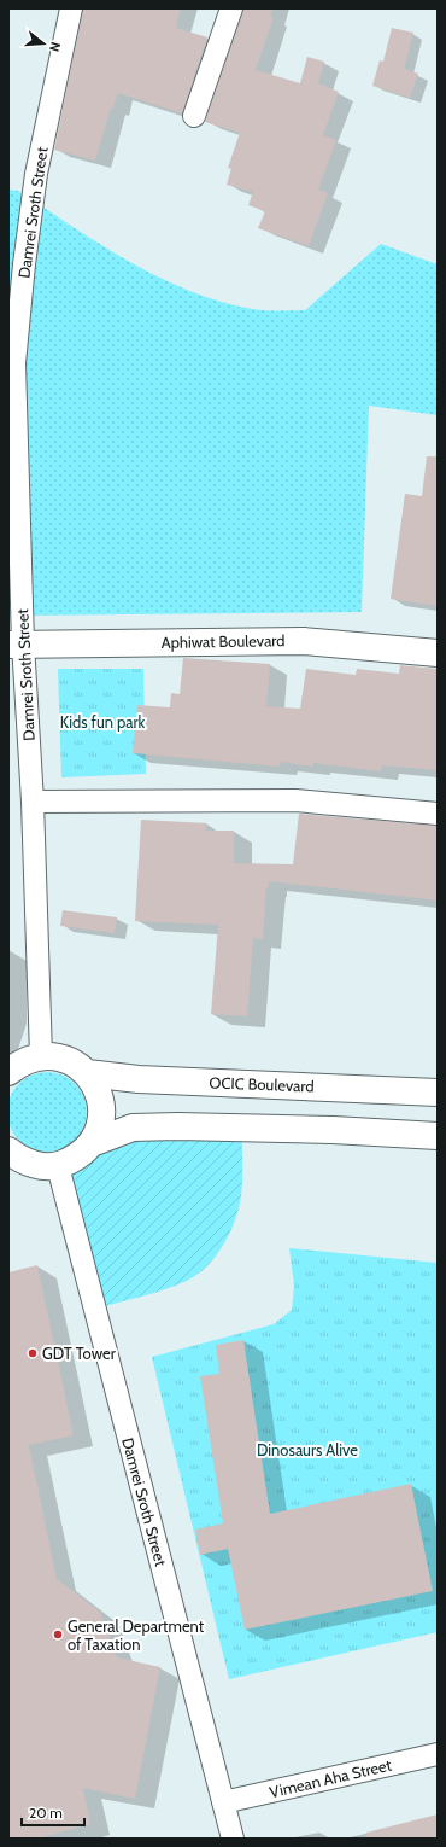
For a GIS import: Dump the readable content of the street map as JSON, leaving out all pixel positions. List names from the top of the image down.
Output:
{
  "streets": {
    "street": [
      "Damrei Sroth Street",
      "Aphiwat Boulevard",
      "OCIC Boulevard",
      "Vimean Aha Street"
    ]
  },
  "crossings": [
    ["Damrei Sroth Street", "Aphiwat Boulevard"],
    ["Damrei Sroth Street", "Vimean Aha Street"]
  ],
  "parks": ["Kids fun park", "Dinosaurs Alive"],
  "places": ["GDT Tower", "General Department of Taxation"],
  "scale_bar": "20 m",
  "north": "right"
}
